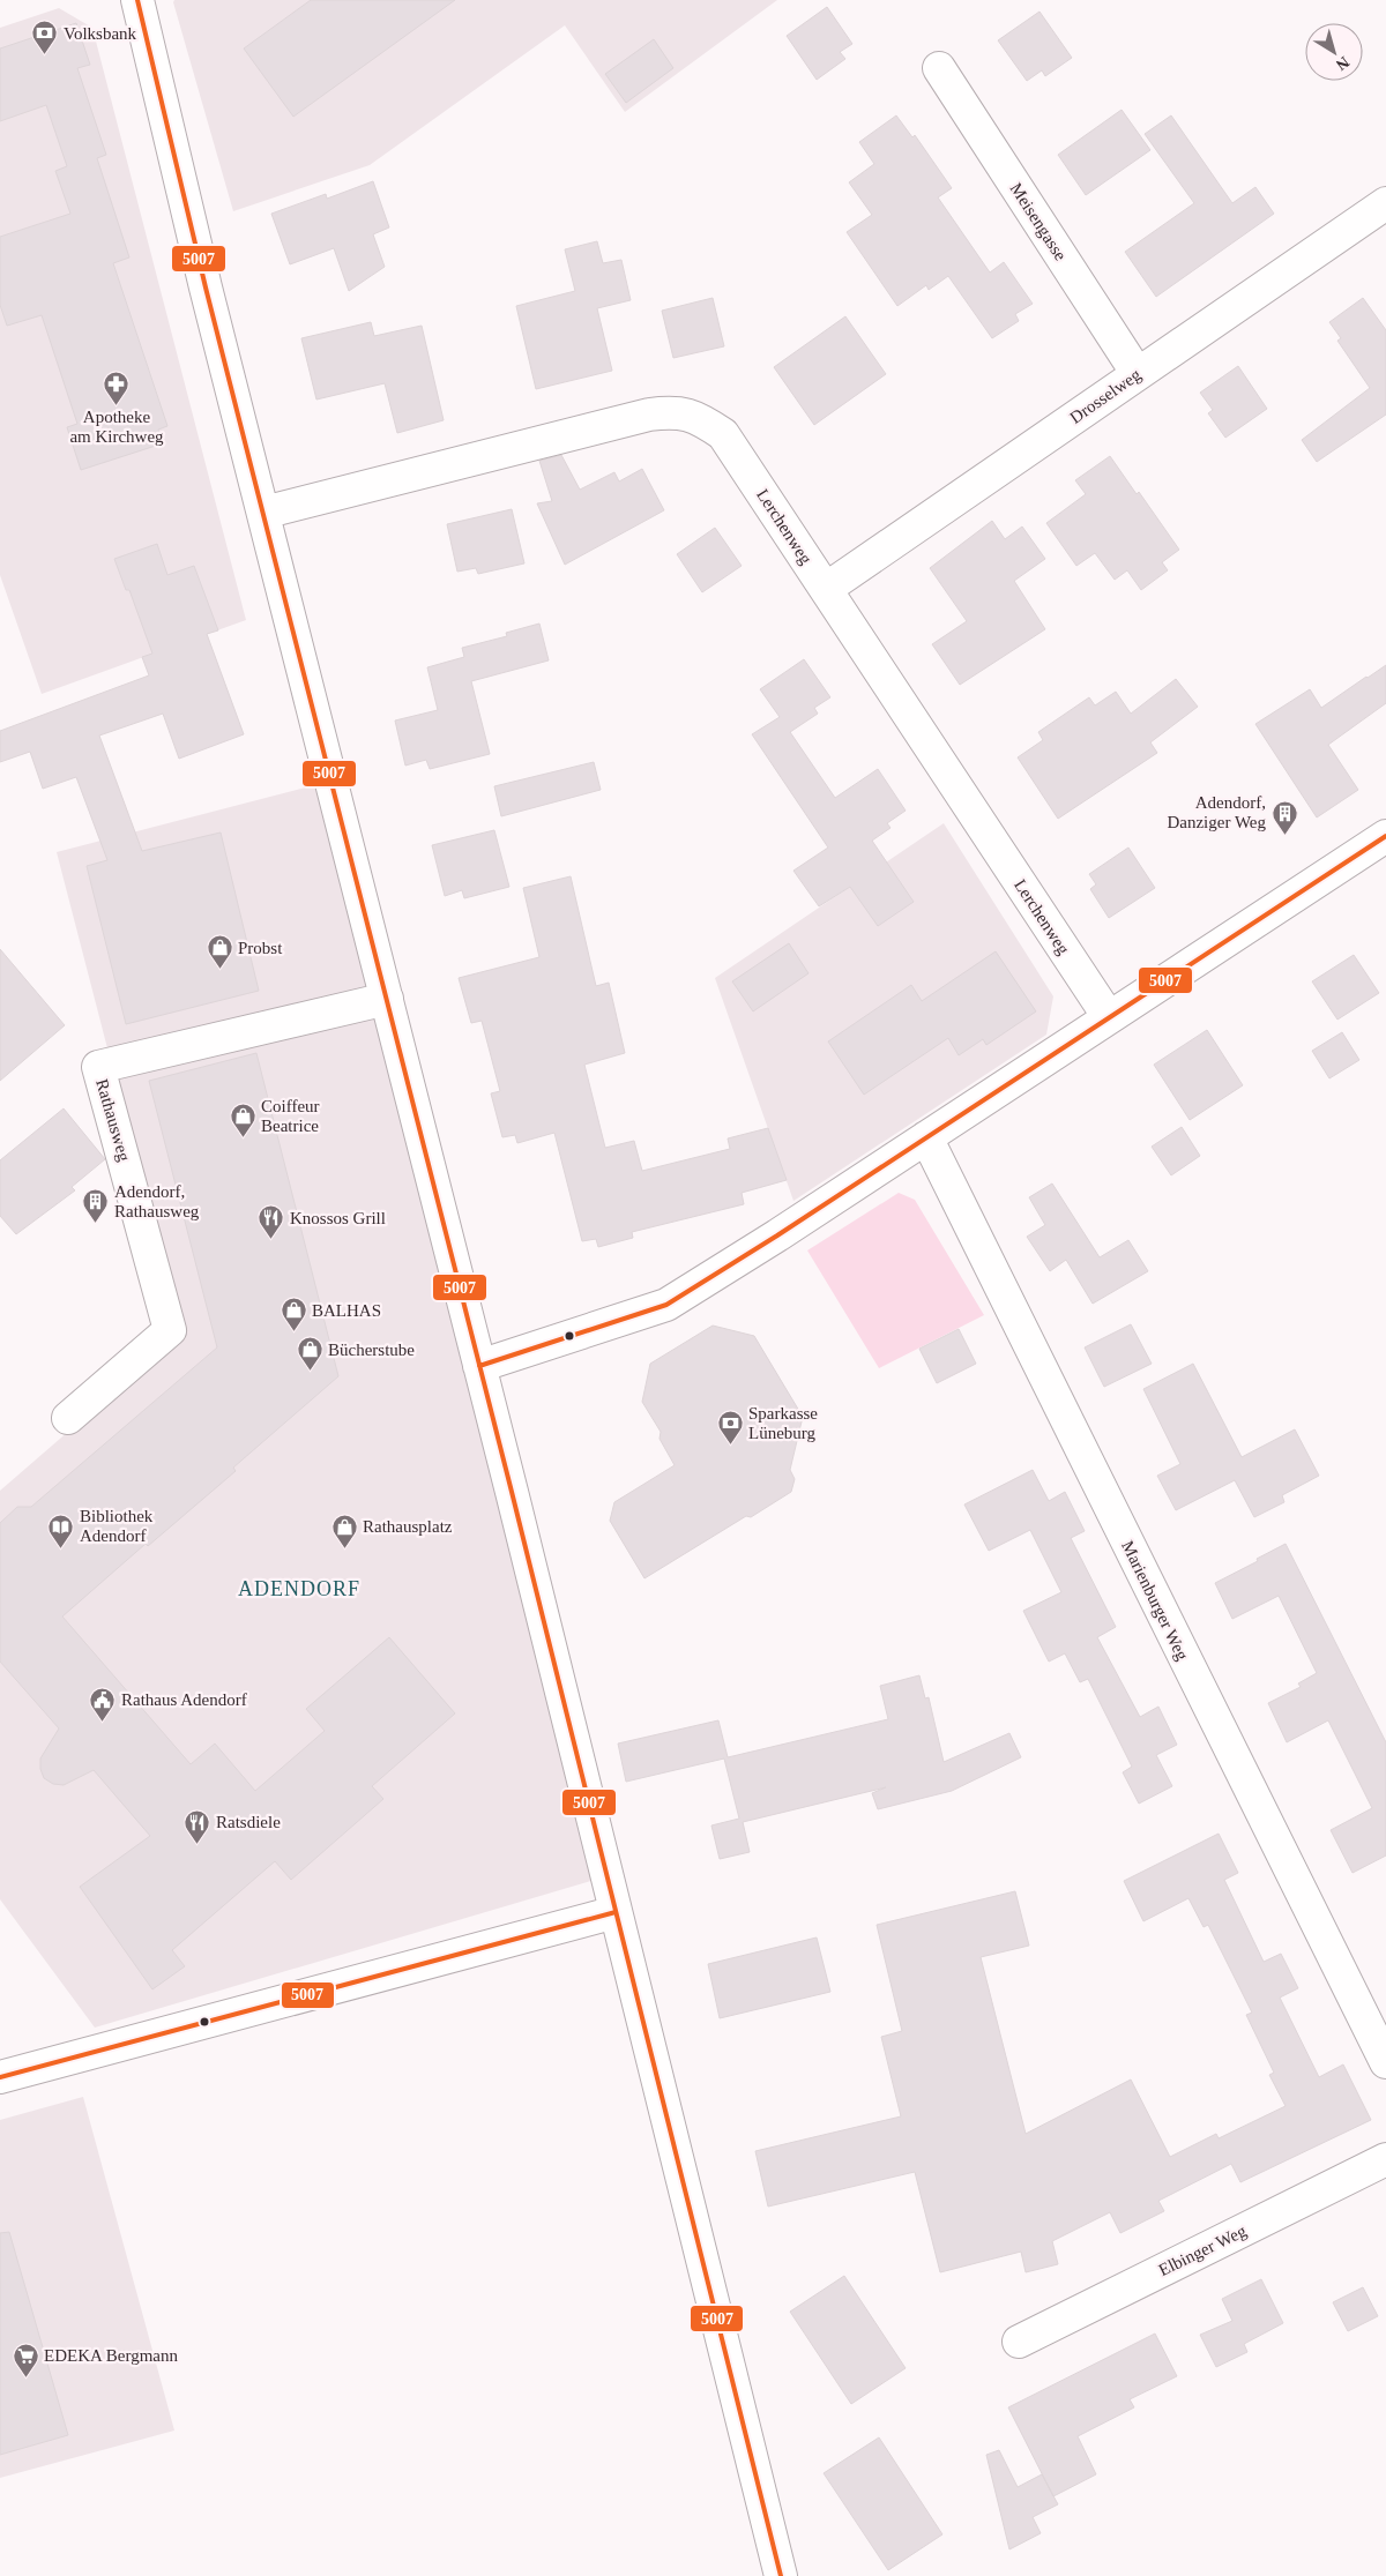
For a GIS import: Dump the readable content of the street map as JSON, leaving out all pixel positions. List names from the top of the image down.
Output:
{
  "streets": {
    "street": [
      "Meisengasse",
      "Drosselweg",
      "Lerchenweg",
      "Rathausweg",
      "Marienburger Weg",
      "Elbinger Weg"
    ]
  },
  "crossings": [
    ["Meisengasse", "Drosselweg"],
    ["Drosselweg", "Lerchenweg"]
  ],
  "districts": ["ADENDORF"],
  "places": {
    "bank": ["Volksbank", "Sparkasse Lüneburg"],
    "pharmacy": ["Apotheke am Kirchweg"],
    "building": ["Adendorf, Danziger Weg", "Adendorf, Rathausweg"],
    "shop": [
      "Probst",
      "Coiffeur Beatrice",
      "BALHAS",
      "Bücherstube",
      "Rathausplatz"
    ],
    "restaurant": ["Knossos Grill", "Ratsdiele"],
    "library": ["Bibliothek Adendorf"],
    "public building": ["Rathaus Adendorf"],
    "supermarket": ["EDEKA Bergmann"]
  },
  "lines": ["transit line 5007"],
  "north": "bottom right"
}
